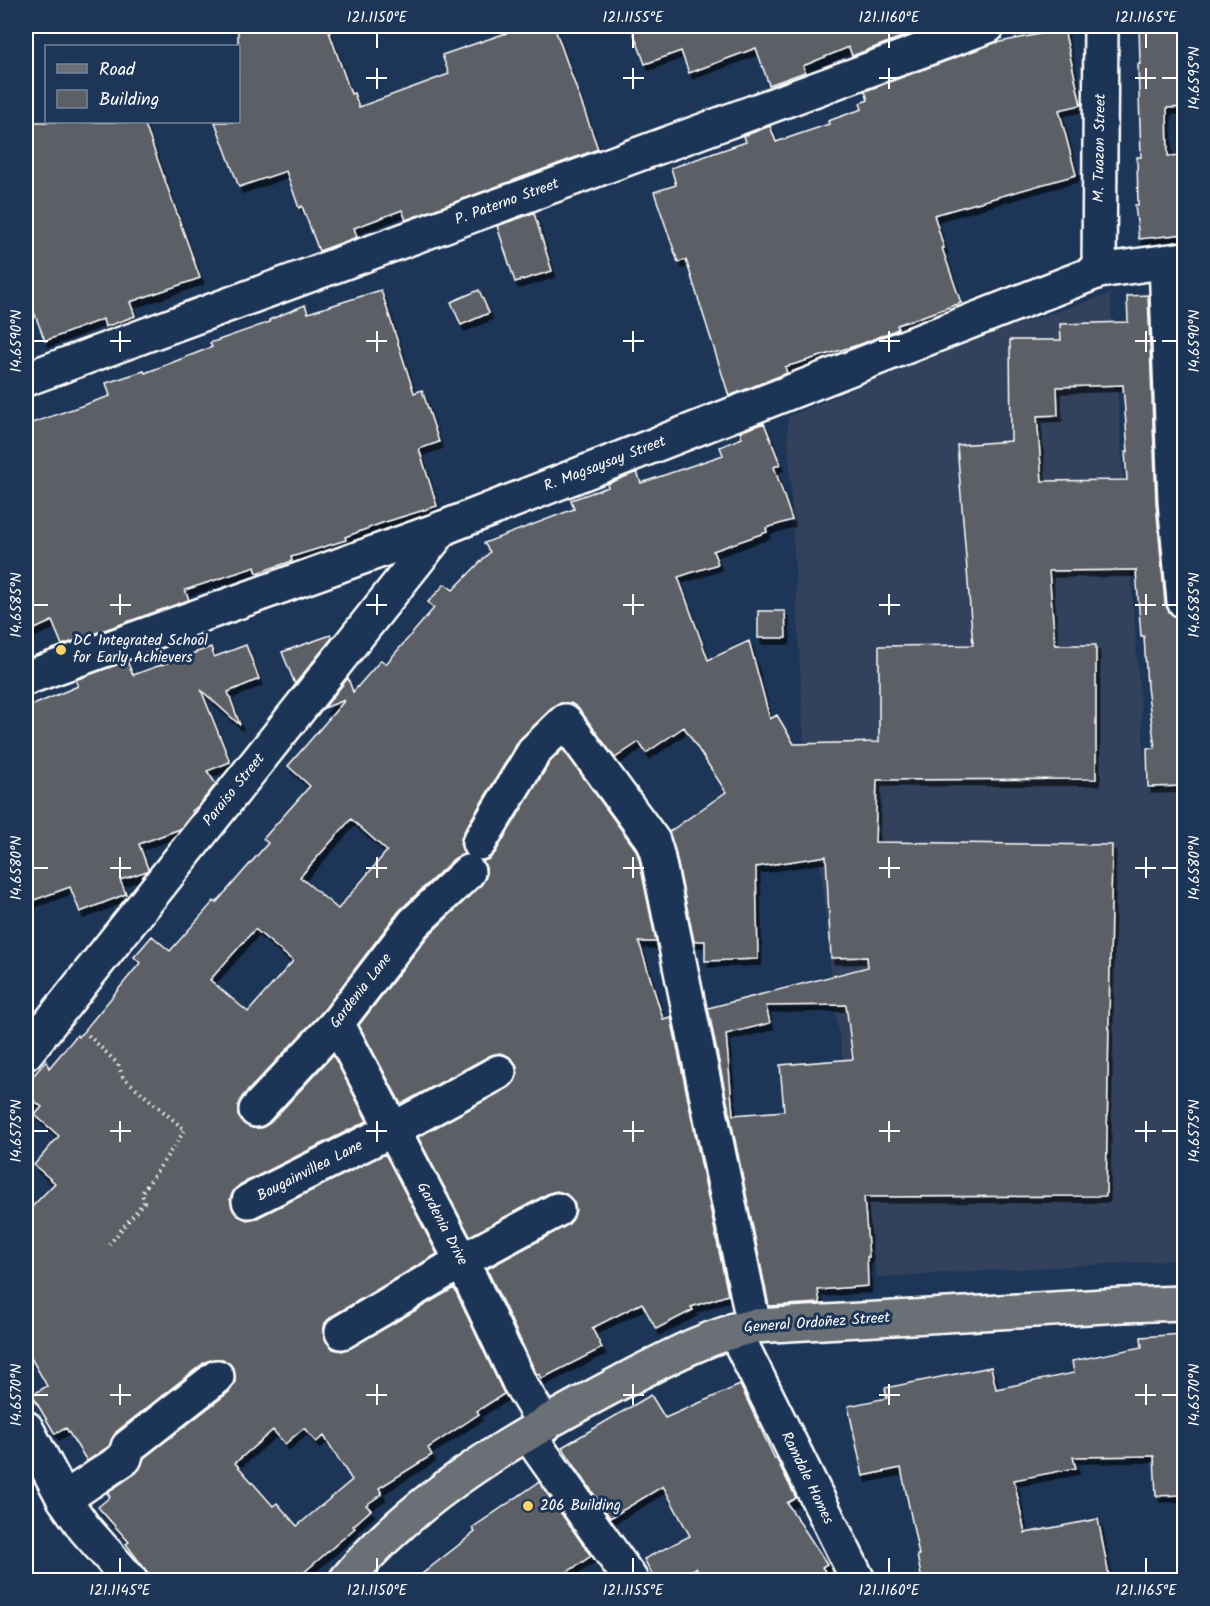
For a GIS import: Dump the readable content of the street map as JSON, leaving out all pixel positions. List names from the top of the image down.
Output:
{
  "streets": {
    "main road": ["General Ordoñez Street"],
    "street": [
      "M. Tuazon Street",
      "P. Paterno Street",
      "R. Magsaysay Street",
      "Paraiso Street",
      "Gardenia Lane",
      "Bougainvillea Lane",
      "Gardenia Drive",
      "Ramdale Homes"
    ]
  },
  "crossings": [
    ["M. Tuazon Street", "R. Magsaysay Street"],
    ["R. Magsaysay Street", "Paraiso Street"],
    ["Gardenia Lane", "Gardenia Drive"],
    ["Gardenia Lane", "Ramdale Homes"],
    ["Bougainvillea Lane", "Gardenia Drive"],
    ["Gardenia Drive", "General Ordoñez Street"],
    ["General Ordoñez Street", "Ramdale Homes"]
  ],
  "places": ["DC Integrated School for Early Achievers", "206 Building"],
  "legend": ["Road", "Building"],
  "coordinates": [
    "121.1150°E",
    "121.1155°E",
    "121.1160°E",
    "121.1165°E",
    "14.6595°N",
    "14.6590°N",
    "14.6585°N",
    "14.6580°N",
    "14.6575°N",
    "14.6570°N",
    "121.1145°E"
  ]
}
